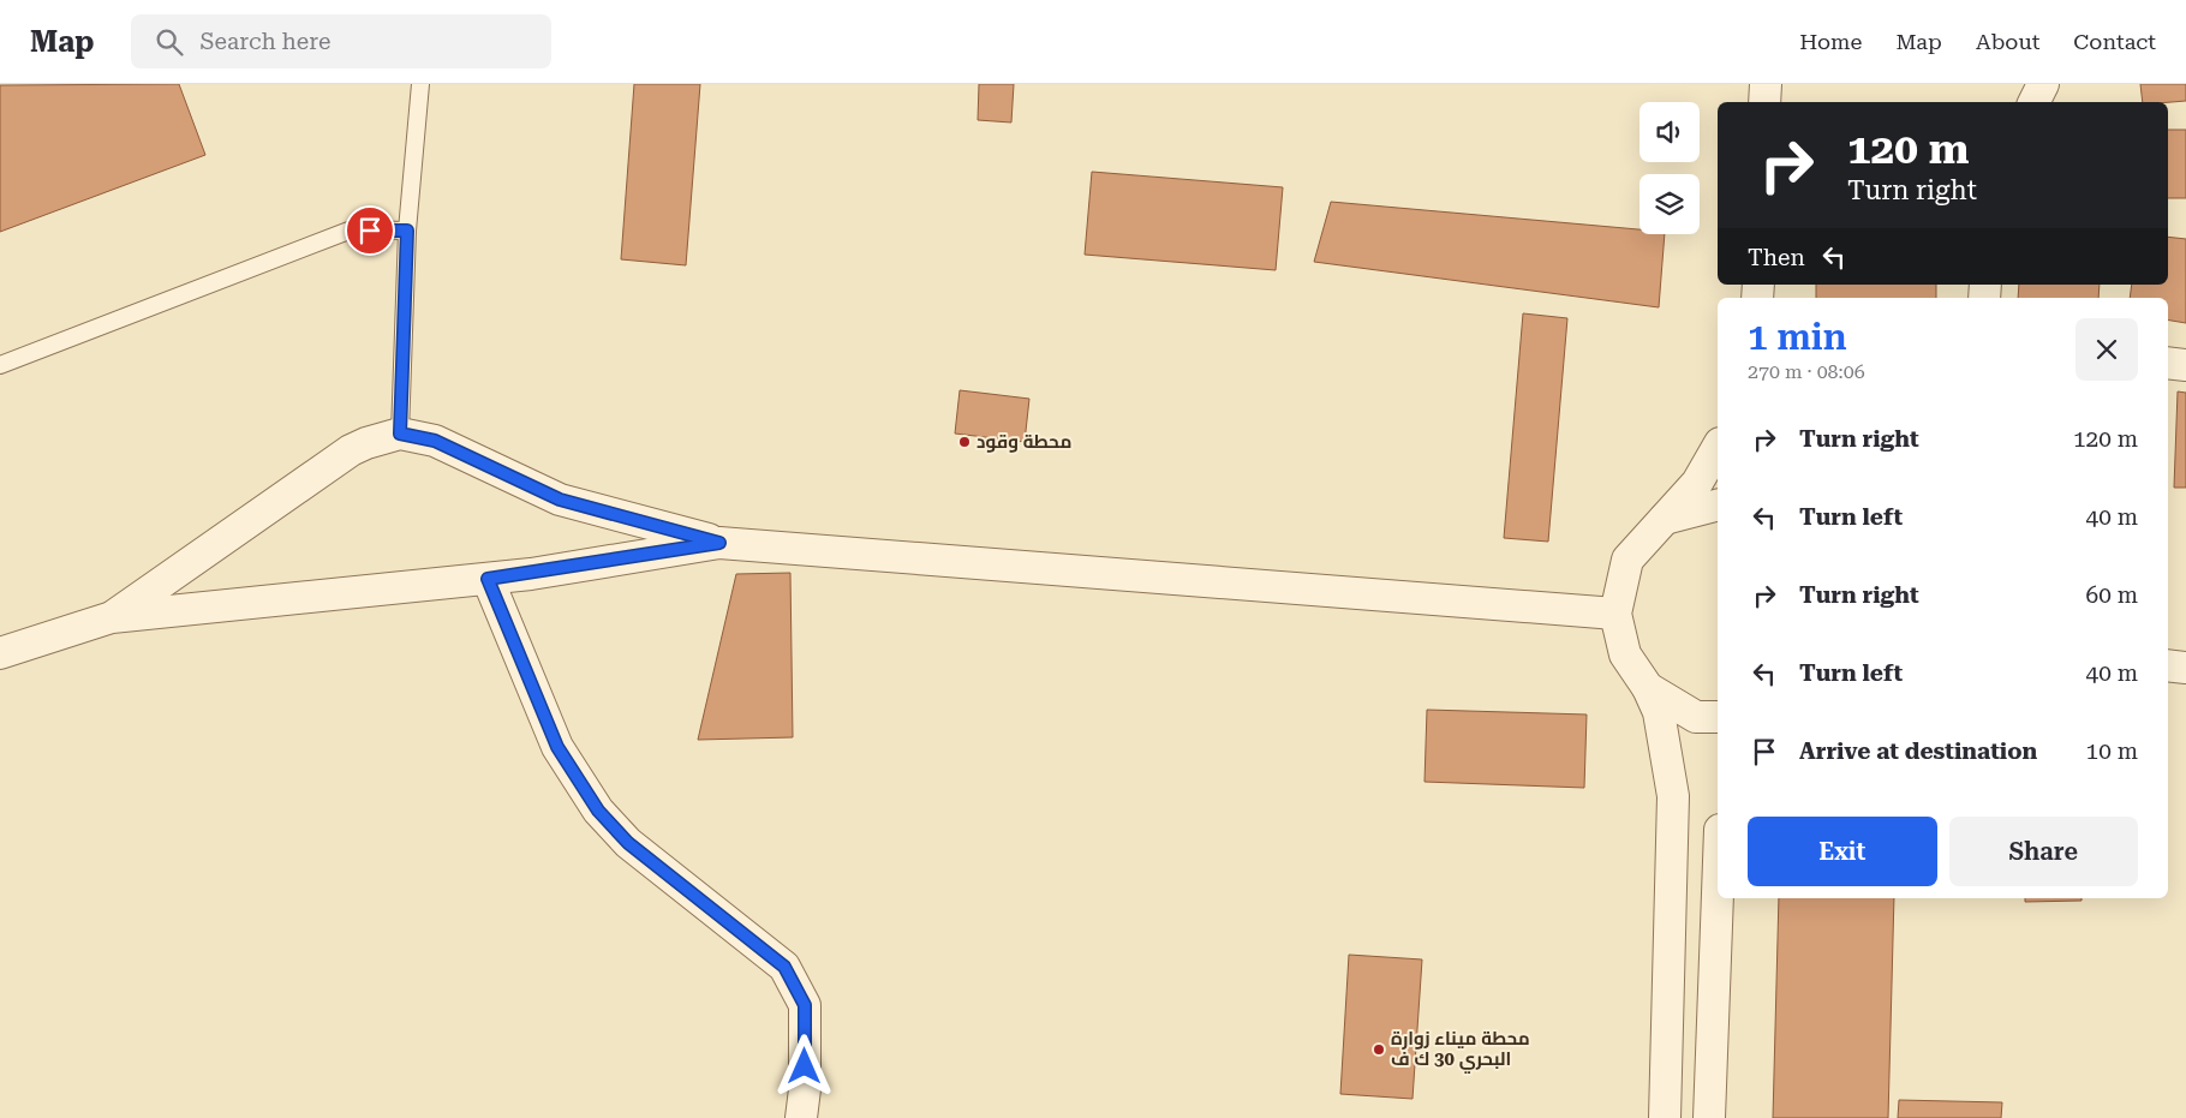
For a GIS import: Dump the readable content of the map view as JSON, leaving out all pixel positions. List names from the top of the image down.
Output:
{
  "places": ["محطة وقود", "محطة ميناء زوارة البحري 30 ك ف"],
  "page": {
    "header": "Map",
    "search": "Search here",
    "nav": [
      "Home",
      "Map",
      "About",
      "Contact"
    ],
    "turn": ["120 m", "Turn right"],
    "then": "Then",
    "heading": ["1 min", "270 m · 08:06"],
    "list": [
      {
        "name": "Turn right",
        "value": "120 m"
      },
      {
        "name": "Turn left",
        "value": "40 m"
      },
      {
        "name": "Turn right",
        "value": "60 m"
      },
      {
        "name": "Turn left",
        "value": "40 m"
      },
      {
        "name": "Arrive at destination",
        "value": "10 m"
      }
    ],
    "buttons": ["Exit", "Share"]
  }
}
